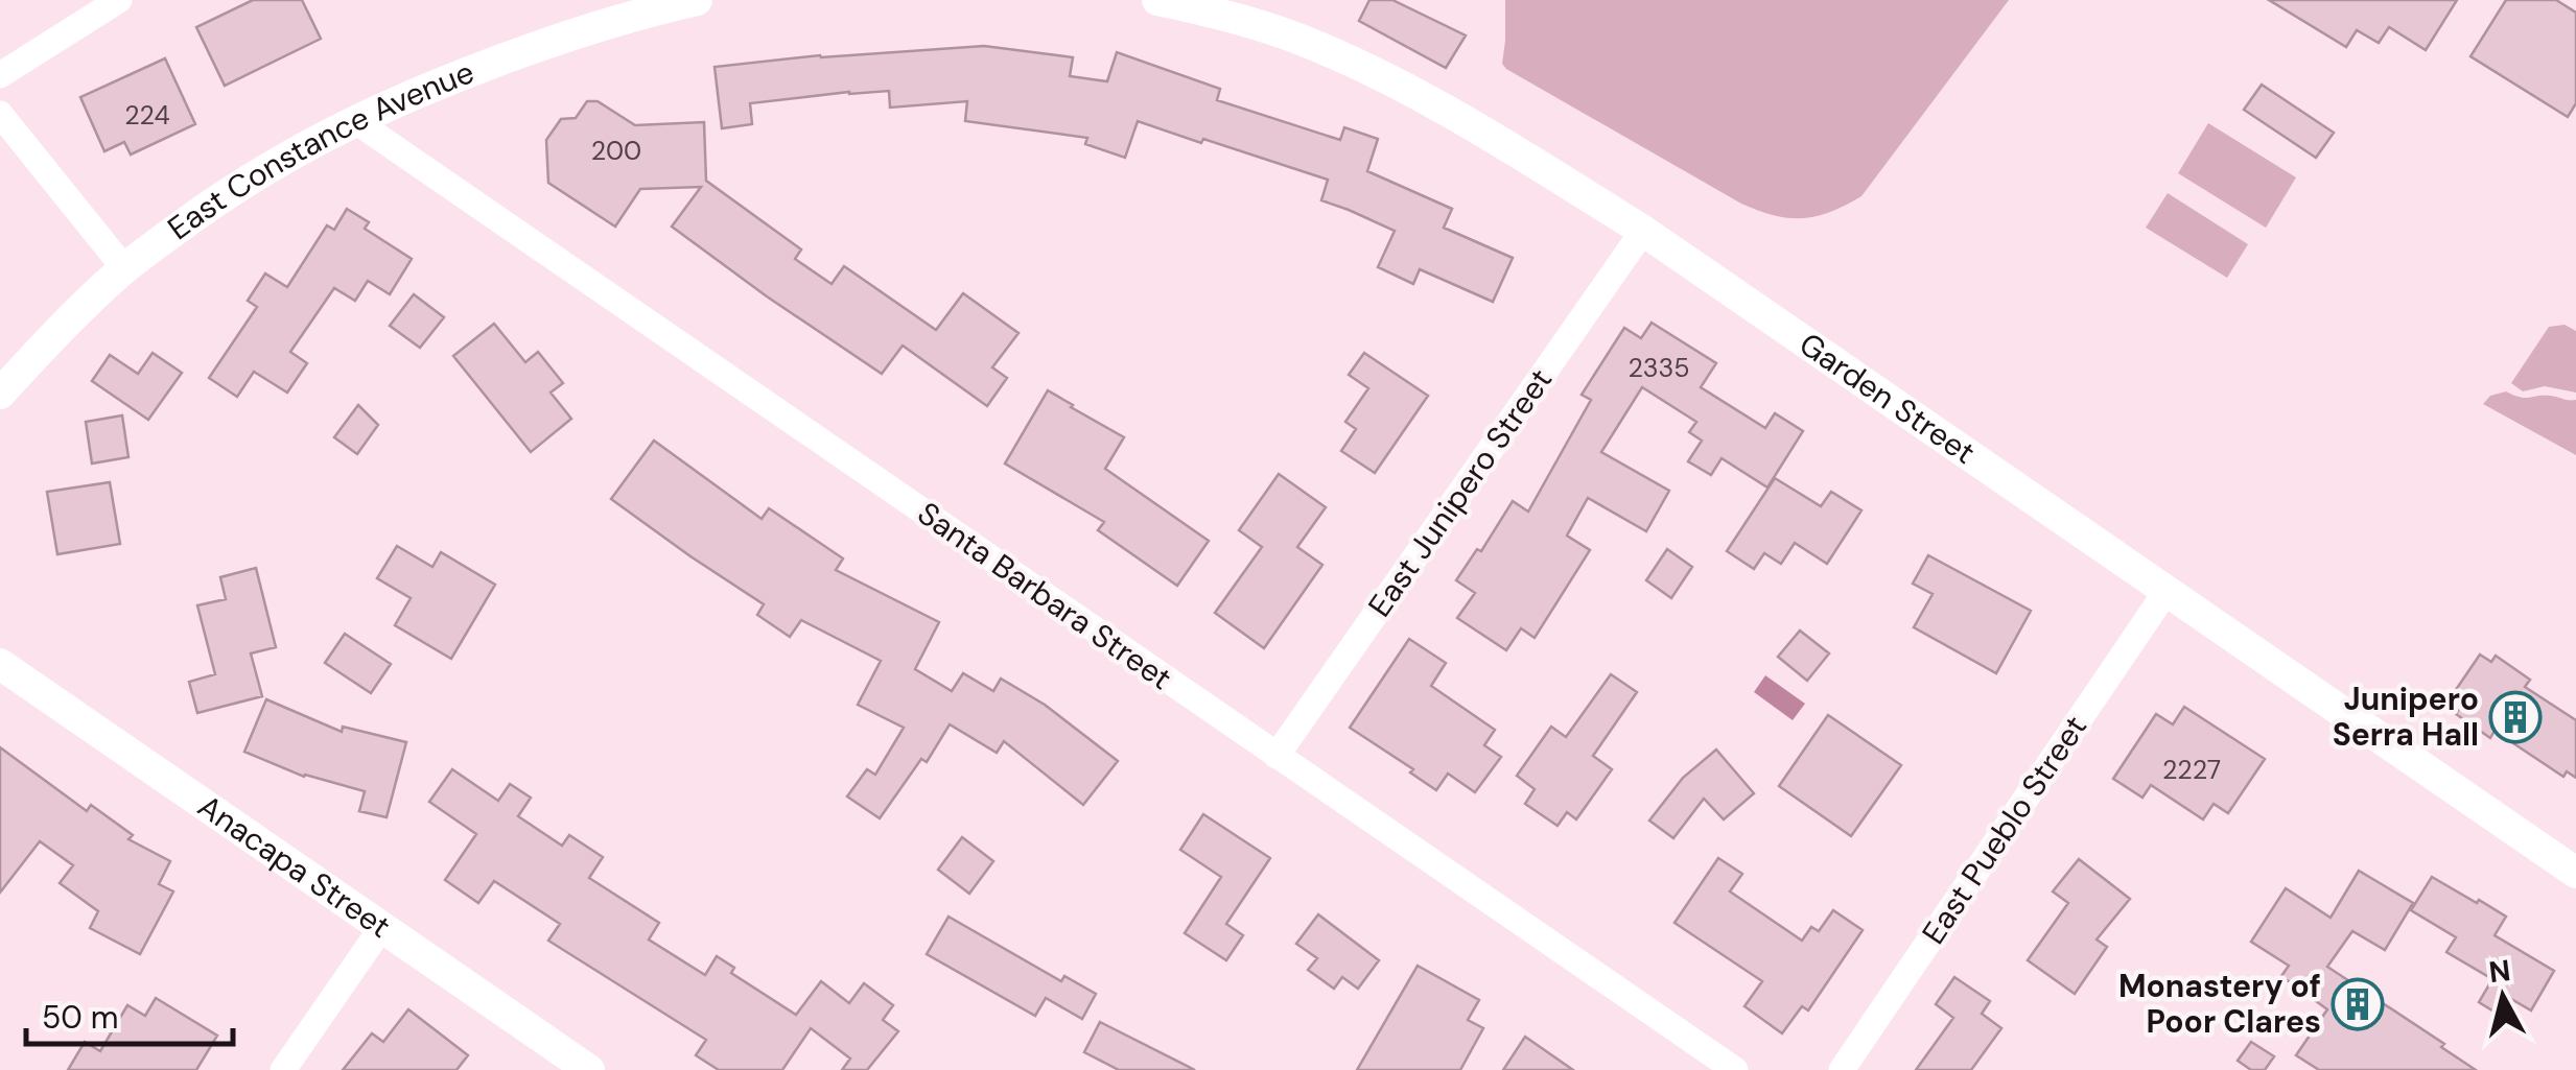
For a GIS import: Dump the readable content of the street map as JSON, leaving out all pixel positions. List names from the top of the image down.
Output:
{
  "streets": {
    "street": [
      "East Constance Avenue",
      "Garden Street",
      "East Junipero Street",
      "Santa Barbara Street",
      "East Pueblo Street",
      "Anacapa Street"
    ]
  },
  "crossings": [
    ["East Constance Avenue", "Santa Barbara Street"],
    ["Garden Street", "East Junipero Street"],
    ["Garden Street", "East Pueblo Street"],
    ["East Junipero Street", "Santa Barbara Street"]
  ],
  "places": {
    "building": ["Junipero Serra Hall", "Monastery of Poor Clares"]
  },
  "house_numbers": [
    "224",
    "200",
    "2335",
    "2227"
  ],
  "scale_bar": "50 m",
  "north": "top"
}
